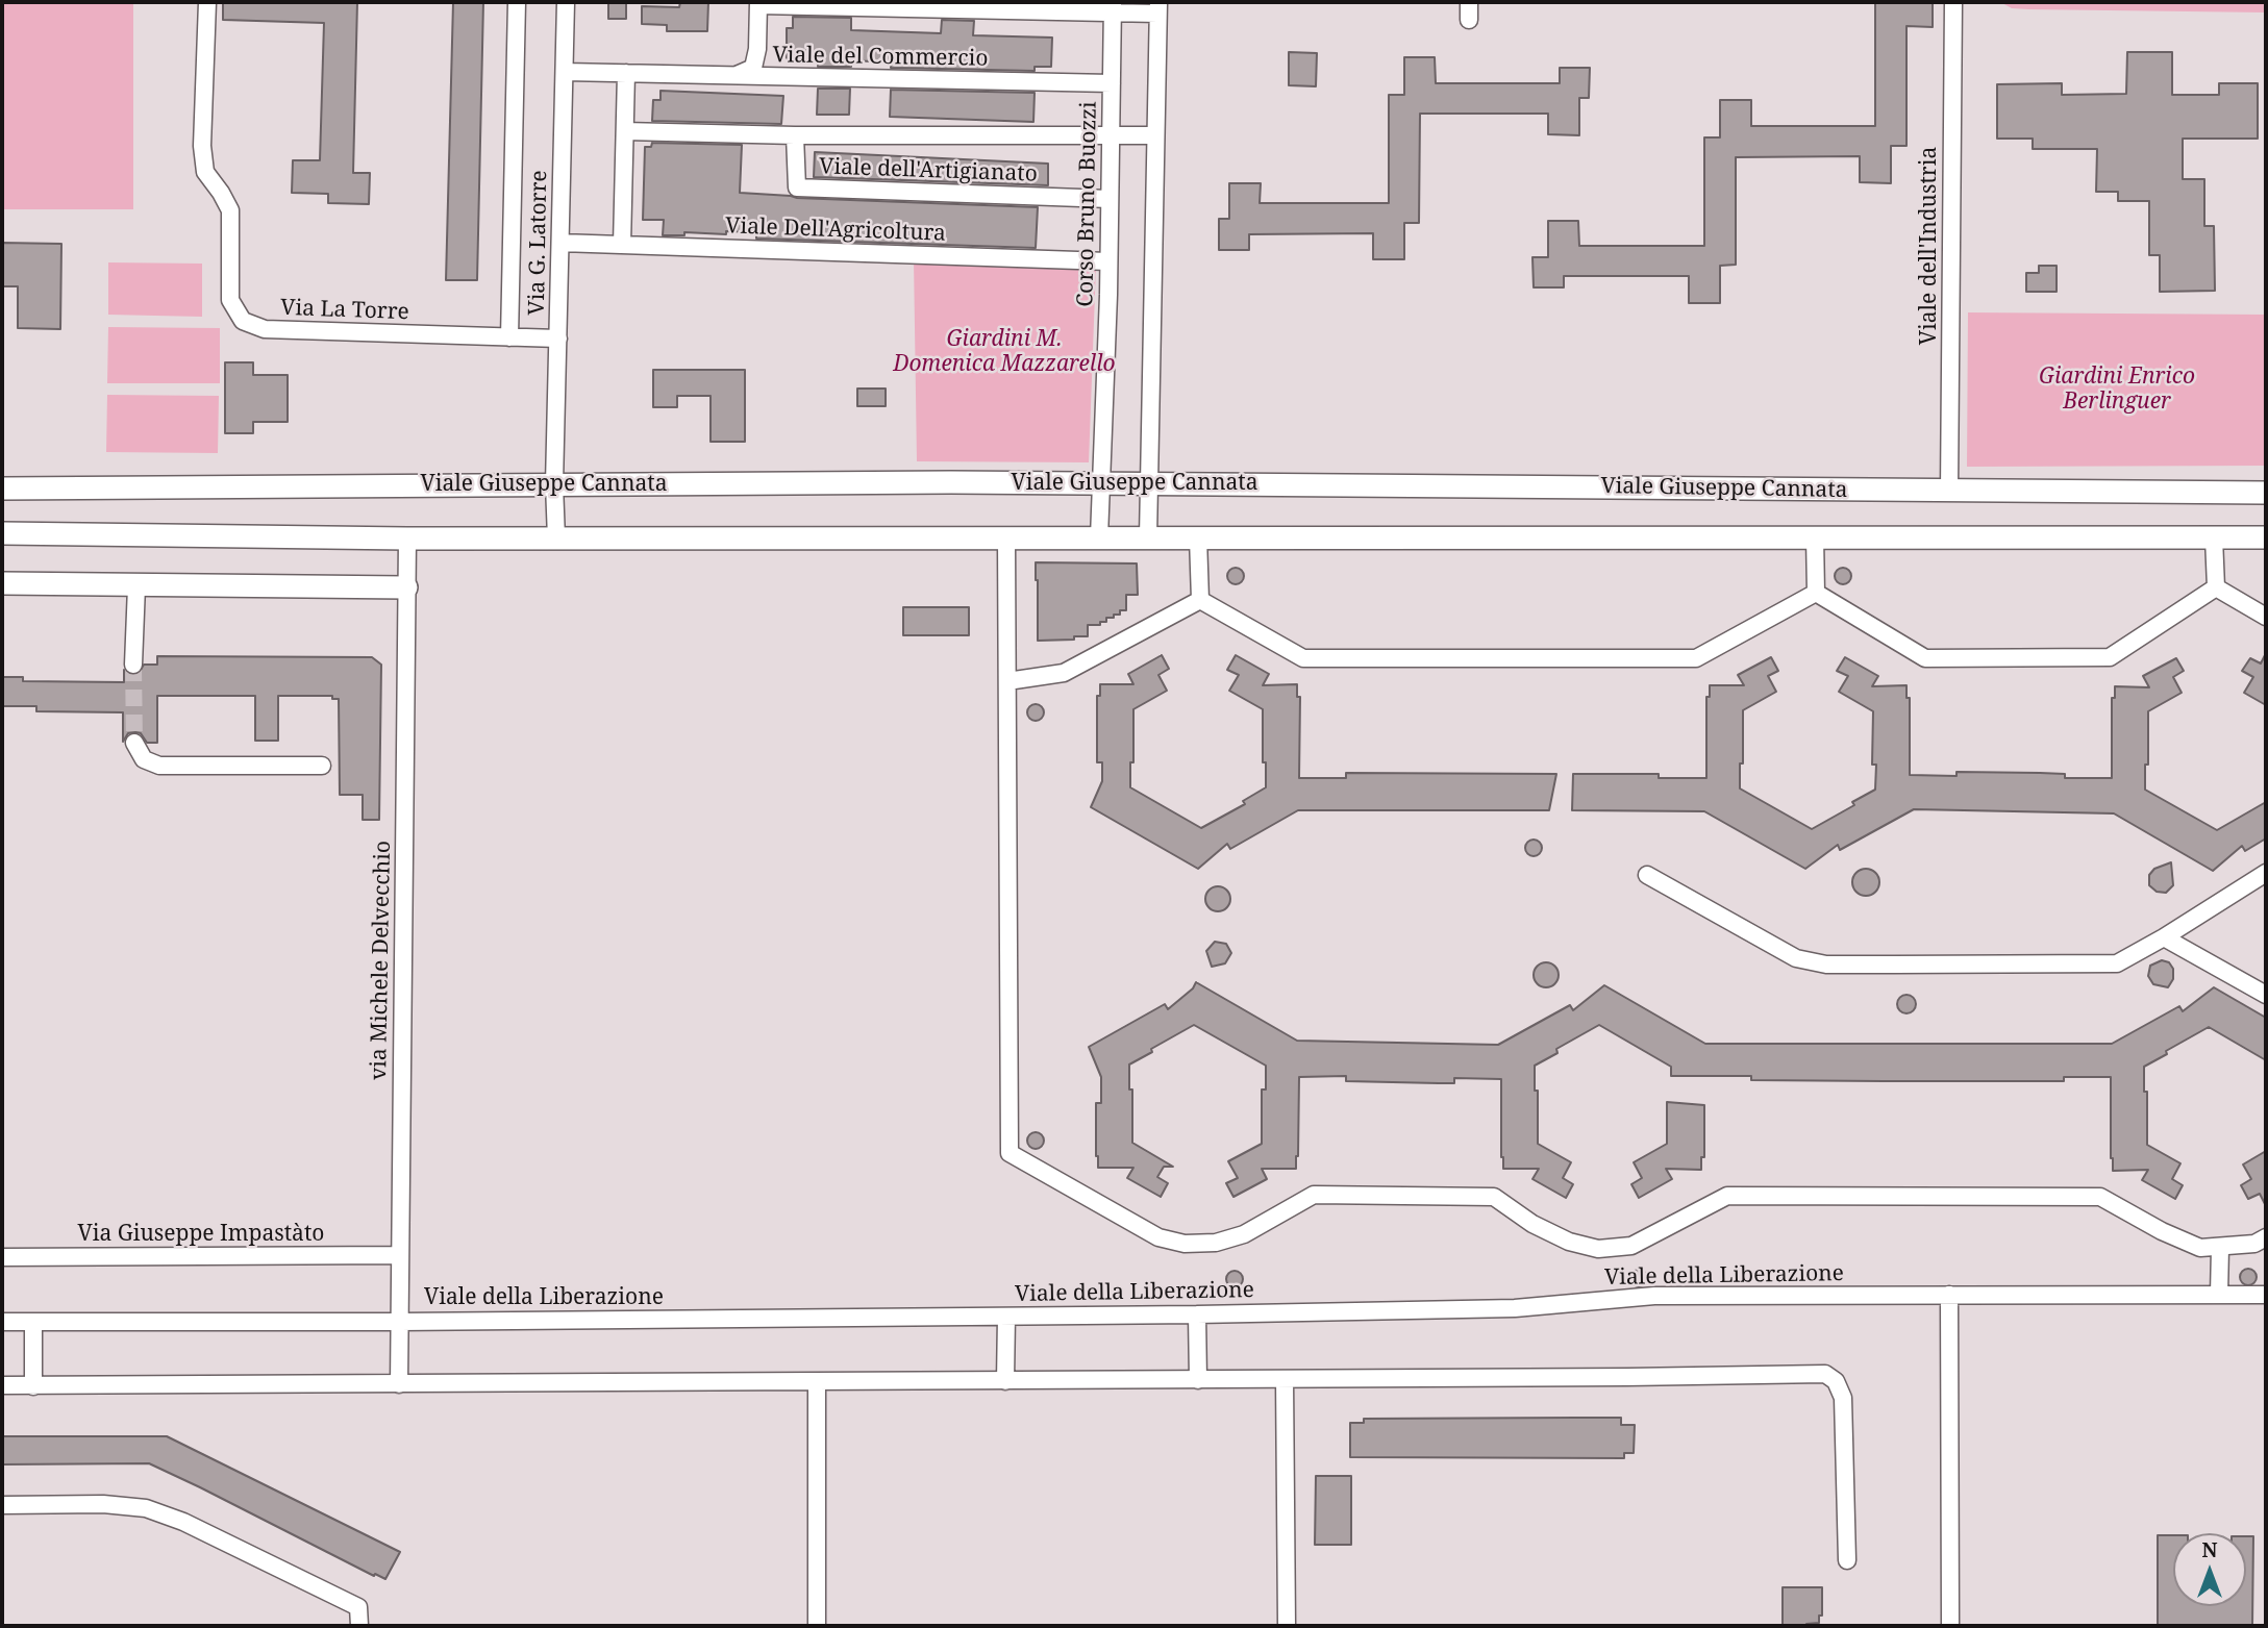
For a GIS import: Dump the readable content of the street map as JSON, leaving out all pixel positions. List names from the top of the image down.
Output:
{
  "streets": {
    "street": [
      "Viale del Commercio",
      "Viale dell'Artigianato",
      "Corso Bruno Buozzi",
      "Viale Dell'Agricoltura",
      "Via G. Latorre",
      "Viale dell'Industria",
      "Via La Torre",
      "Viale Giuseppe Cannata",
      "via Michele Delvecchio",
      "Via Giuseppe Impastàto",
      "Viale della Liberazione"
    ]
  },
  "crossings": [
    ["Viale del Commercio", "Corso Bruno Buozzi"],
    ["Viale dell'Artigianato", "Corso Bruno Buozzi"],
    ["Corso Bruno Buozzi", "Viale Dell'Agricoltura"],
    ["Corso Bruno Buozzi", "Viale Giuseppe Cannata"],
    ["Viale Dell'Agricoltura", "Via G. Latorre"],
    ["Via G. Latorre", "Via La Torre"],
    ["Via G. Latorre", "Viale Giuseppe Cannata"],
    ["Viale dell'Industria", "Viale Giuseppe Cannata"],
    ["via Michele Delvecchio", "Via Giuseppe Impastàto"],
    ["via Michele Delvecchio", "Viale della Liberazione"]
  ],
  "parks": ["Giardini M. Domenica Mazzarello", "Giardini Enrico Berlinguer"],
  "north": "top"
}
